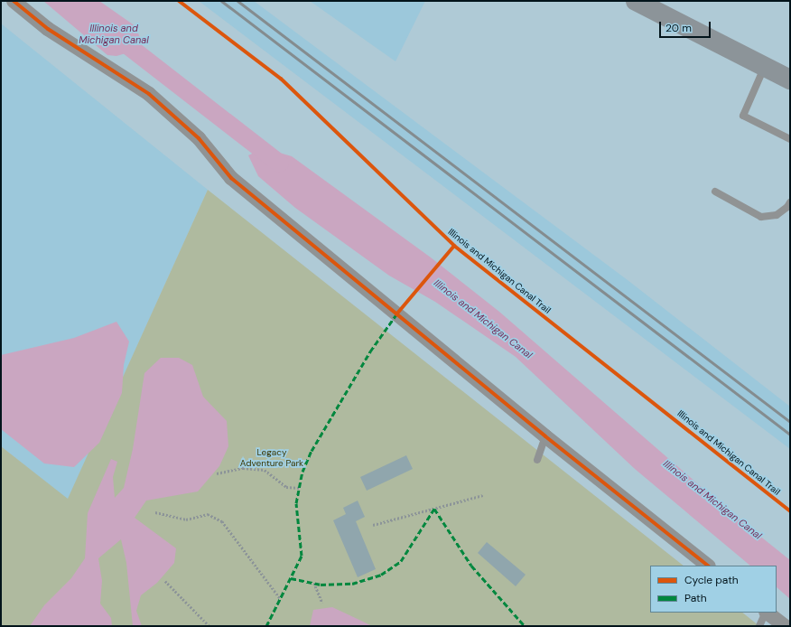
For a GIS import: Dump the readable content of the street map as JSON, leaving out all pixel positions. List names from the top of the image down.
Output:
{
  "streets": {
    "cycle path": ["Illinois and Michigan Canal Trail"]
  },
  "water": ["Illinois and Michigan Canal"],
  "parks": ["Legacy Adventure Park"],
  "legend": ["Cycle path", "Path"],
  "scale_bar": "20 m"
}
